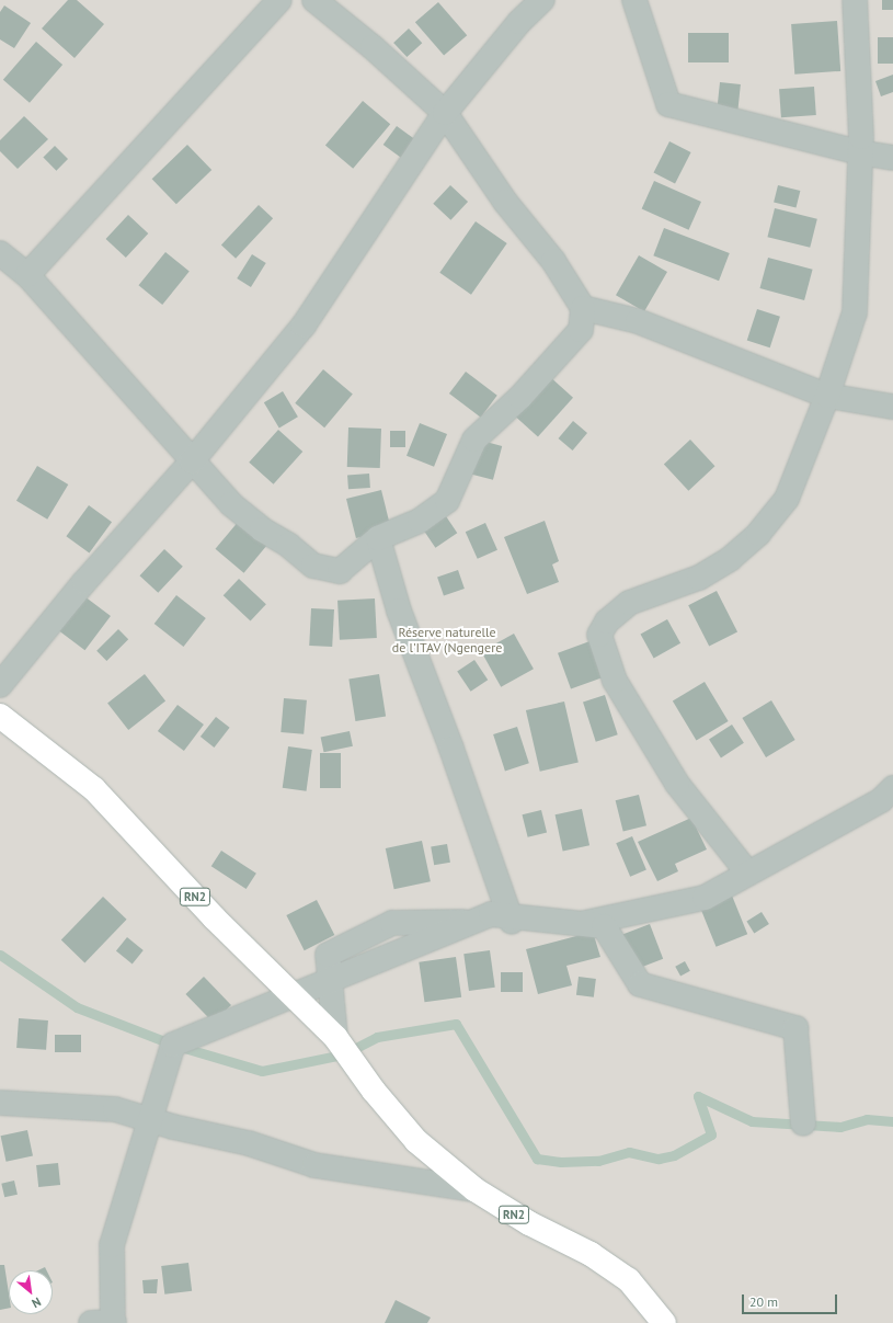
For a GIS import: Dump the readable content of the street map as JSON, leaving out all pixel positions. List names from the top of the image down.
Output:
{
  "streets": {
    "highway": ["RN2"]
  },
  "parks": ["Réserve naturelle de l'ITAV (Ngengere"],
  "scale_bar": "20 m",
  "north": "bottom right"
}
